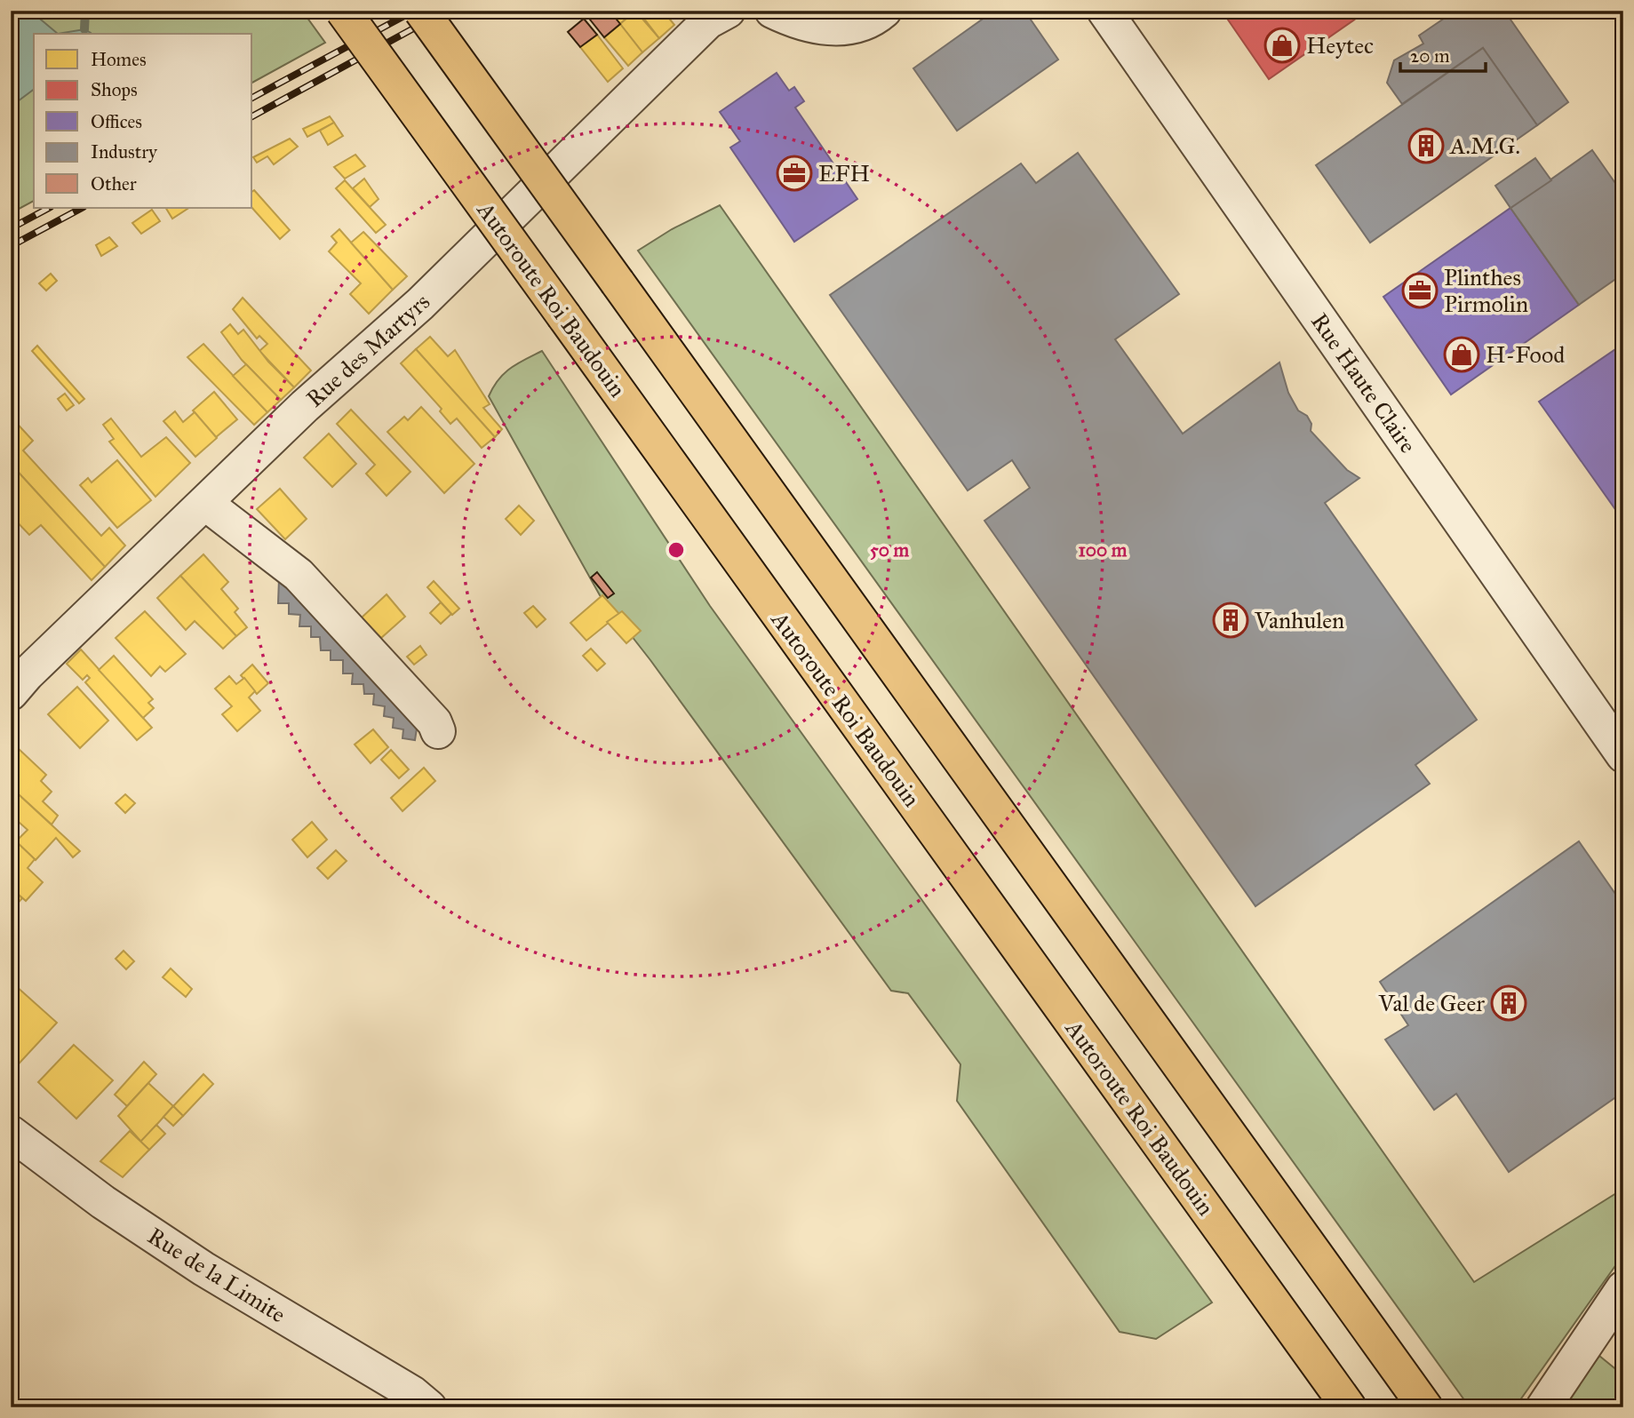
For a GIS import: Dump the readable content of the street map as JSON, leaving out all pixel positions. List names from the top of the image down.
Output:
{
  "streets": {
    "highway": ["Autoroute Roi Baudouin"],
    "street": ["Rue des Martyrs", "Rue Haute Claire", "Rue de la Limite"]
  },
  "places": {
    "shop": ["Heytec", "H-Food"],
    "building": ["A.M.G.", "Vanhulen", "Val de Geer"],
    "office": ["EFH", "Plinthes Pirmolin"]
  },
  "legend": [
    "Homes",
    "Shops",
    "Offices",
    "Industry",
    "Other"
  ],
  "scale_bar": "20 m",
  "rings": ["50 m", "100 m"]
}
